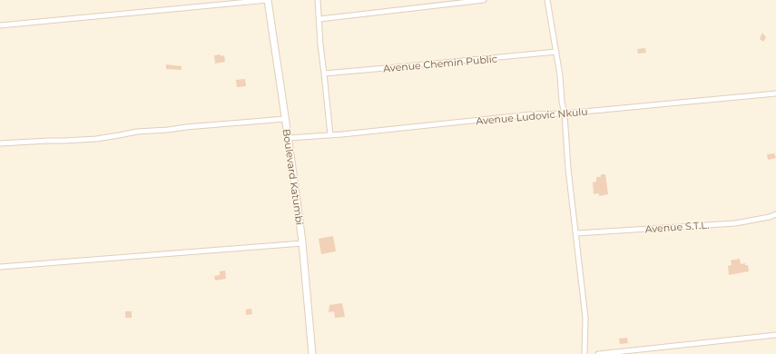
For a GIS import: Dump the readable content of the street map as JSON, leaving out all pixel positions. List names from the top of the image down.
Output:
{
  "streets": {
    "street": [
      "Avenue Chemin Public",
      "Avenue Ludovic Nkulu",
      "Boulevard Katumbi",
      "Avenue S.T.L."
    ]
  },
  "crossings": [
    ["Avenue Ludovic Nkulu", "Boulevard Katumbi"]
  ]
}
